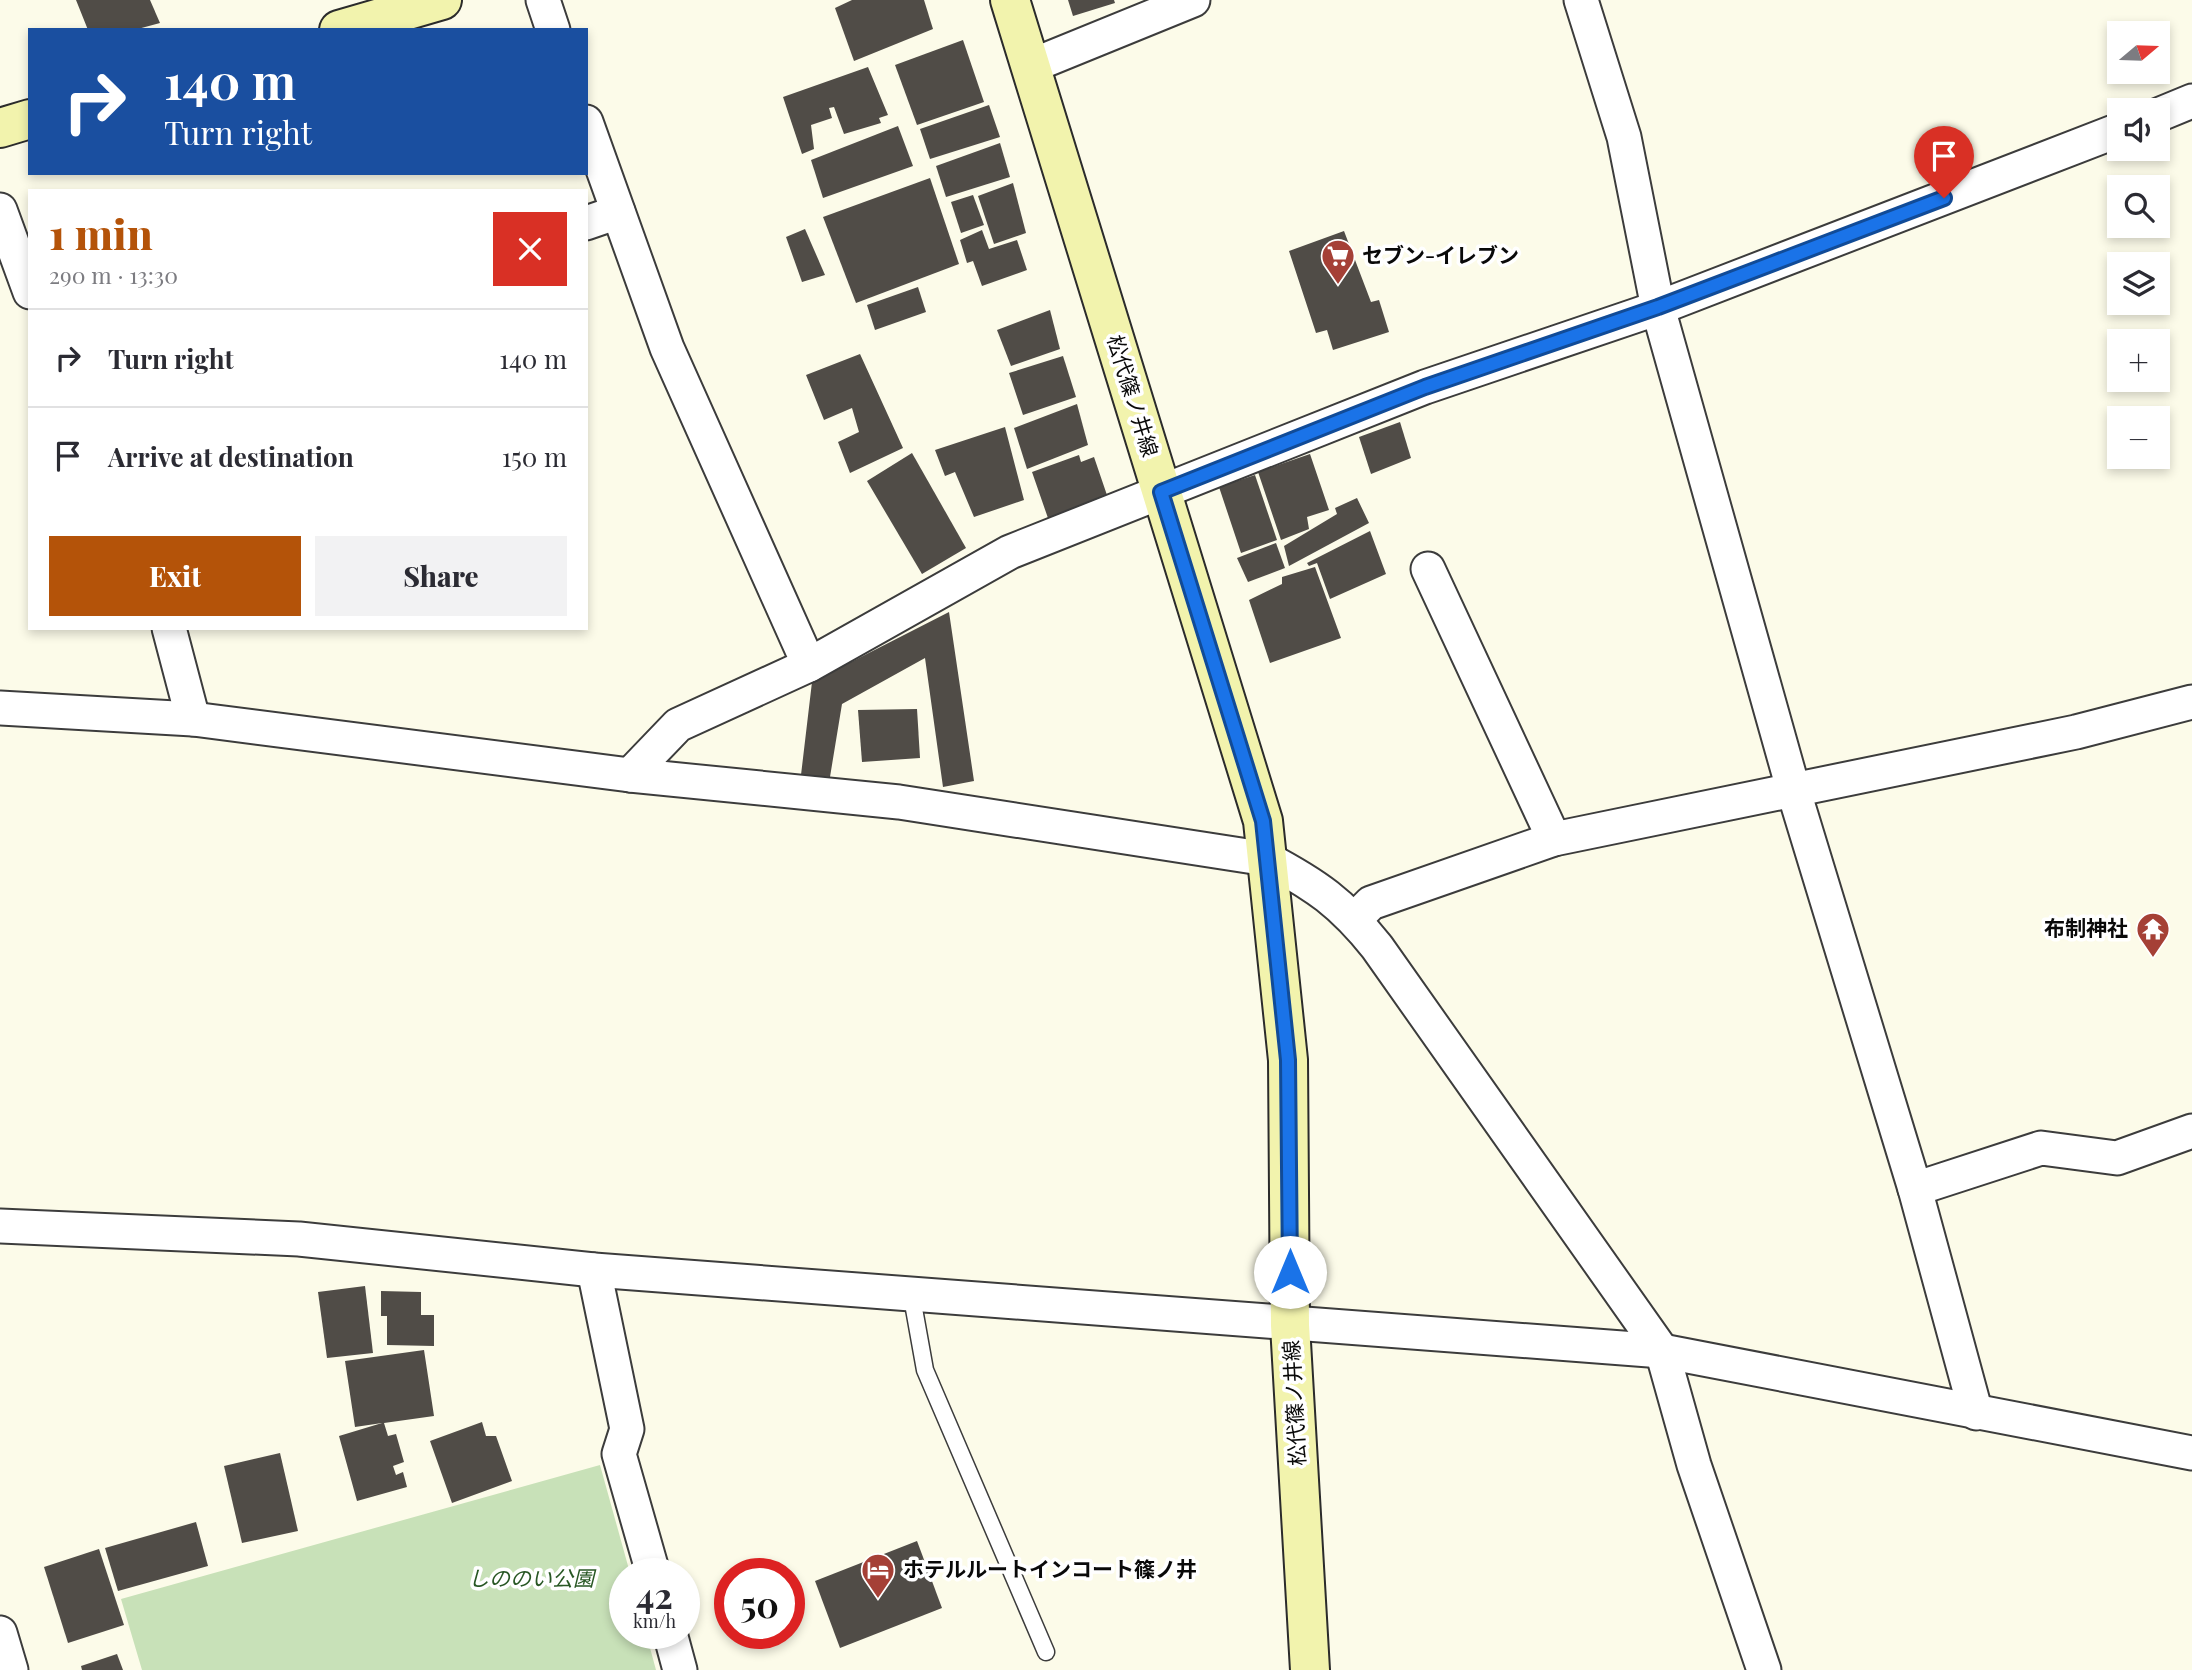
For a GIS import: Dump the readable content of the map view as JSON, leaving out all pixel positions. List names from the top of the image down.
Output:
{
  "streets": {
    "main road": ["松代篠ノ井線"]
  },
  "parks": ["しののい公園"],
  "places": {
    "supermarket": ["セブン-イレブン"],
    "temple": ["布制神社"],
    "hotel": ["ホテルルートインコート篠ノ井"]
  },
  "north": "right",
  "page": {
    "map_buttons": ["+", "−"],
    "turn": ["140 m", "Turn right"],
    "heading": ["1 min", "290 m · 13:30"],
    "list": [
      {
        "name": "Turn right",
        "value": "140 m"
      },
      {
        "name": "Arrive at destination",
        "value": "150 m"
      }
    ],
    "buttons": ["Exit", "Share"],
    "speed": "42 km/h",
    "limit": "50"
  }
}
